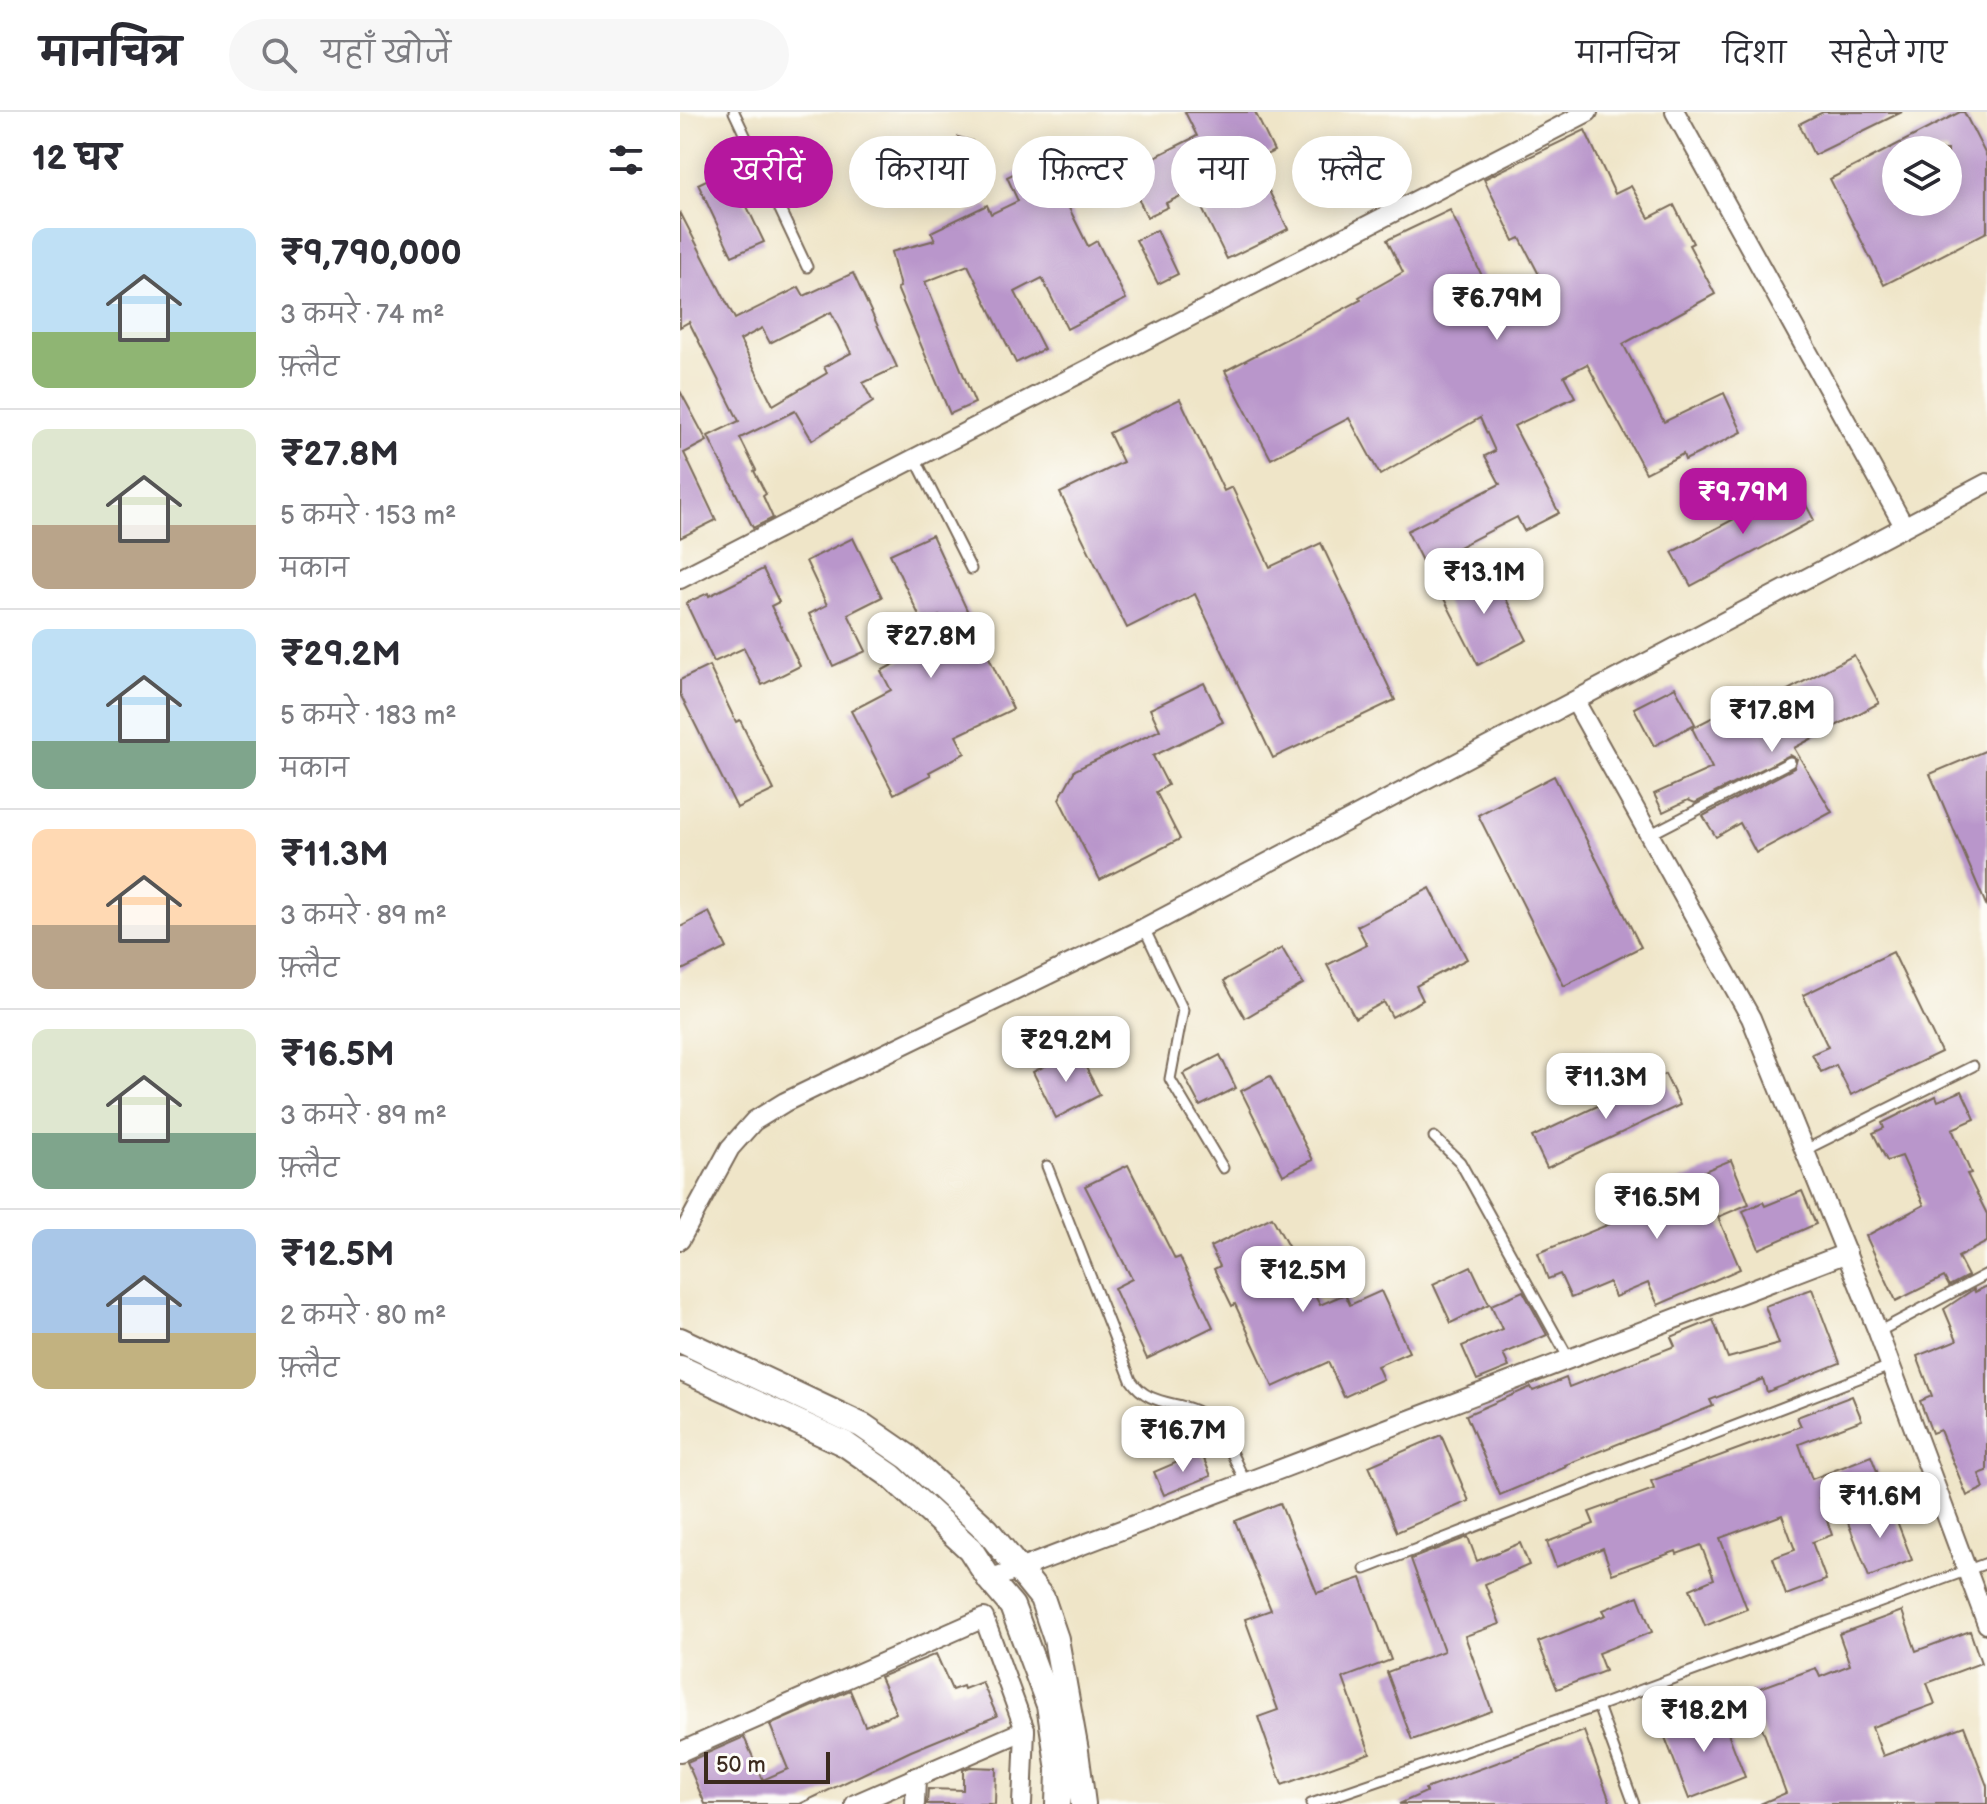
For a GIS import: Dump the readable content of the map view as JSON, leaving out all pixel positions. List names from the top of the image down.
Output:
{
  "scale_bar": "50 m",
  "page": {
    "header": "मानचित्र",
    "search": "यहाँ खोजें",
    "nav": ["मानचित्र", "दिशा", "सहेजे गए"],
    "heading": "12 घर",
    "chip": [
      "खरीदें",
      "किराया",
      "फ़िल्टर",
      "नया",
      "फ़्लैट"
    ],
    "list": [
      {
        "name": "₹9,790,000",
        "note": "3 कमरे · 74 m² · फ़्लैट"
      },
      {
        "name": "₹27.8M",
        "note": "5 कमरे · 153 m² · मकान"
      },
      {
        "name": "₹29.2M",
        "note": "5 कमरे · 183 m² · मकान"
      },
      {
        "name": "₹11.3M",
        "note": "3 कमरे · 89 m² · फ़्लैट"
      },
      {
        "name": "₹16.5M",
        "note": "3 कमरे · 89 m² · फ़्लैट"
      },
      {
        "name": "₹12.5M",
        "note": "2 कमरे · 80 m² · फ़्लैट"
      }
    ],
    "price": [
      "₹6.79M",
      "₹9.79M",
      "₹13.1M",
      "₹27.8M",
      "₹17.8M",
      "₹29.2M",
      "₹11.3M",
      "₹16.5M",
      "₹12.5M",
      "₹16.7M",
      "₹11.6M",
      "₹18.2M"
    ],
    "scale": "50 m"
  }
}
